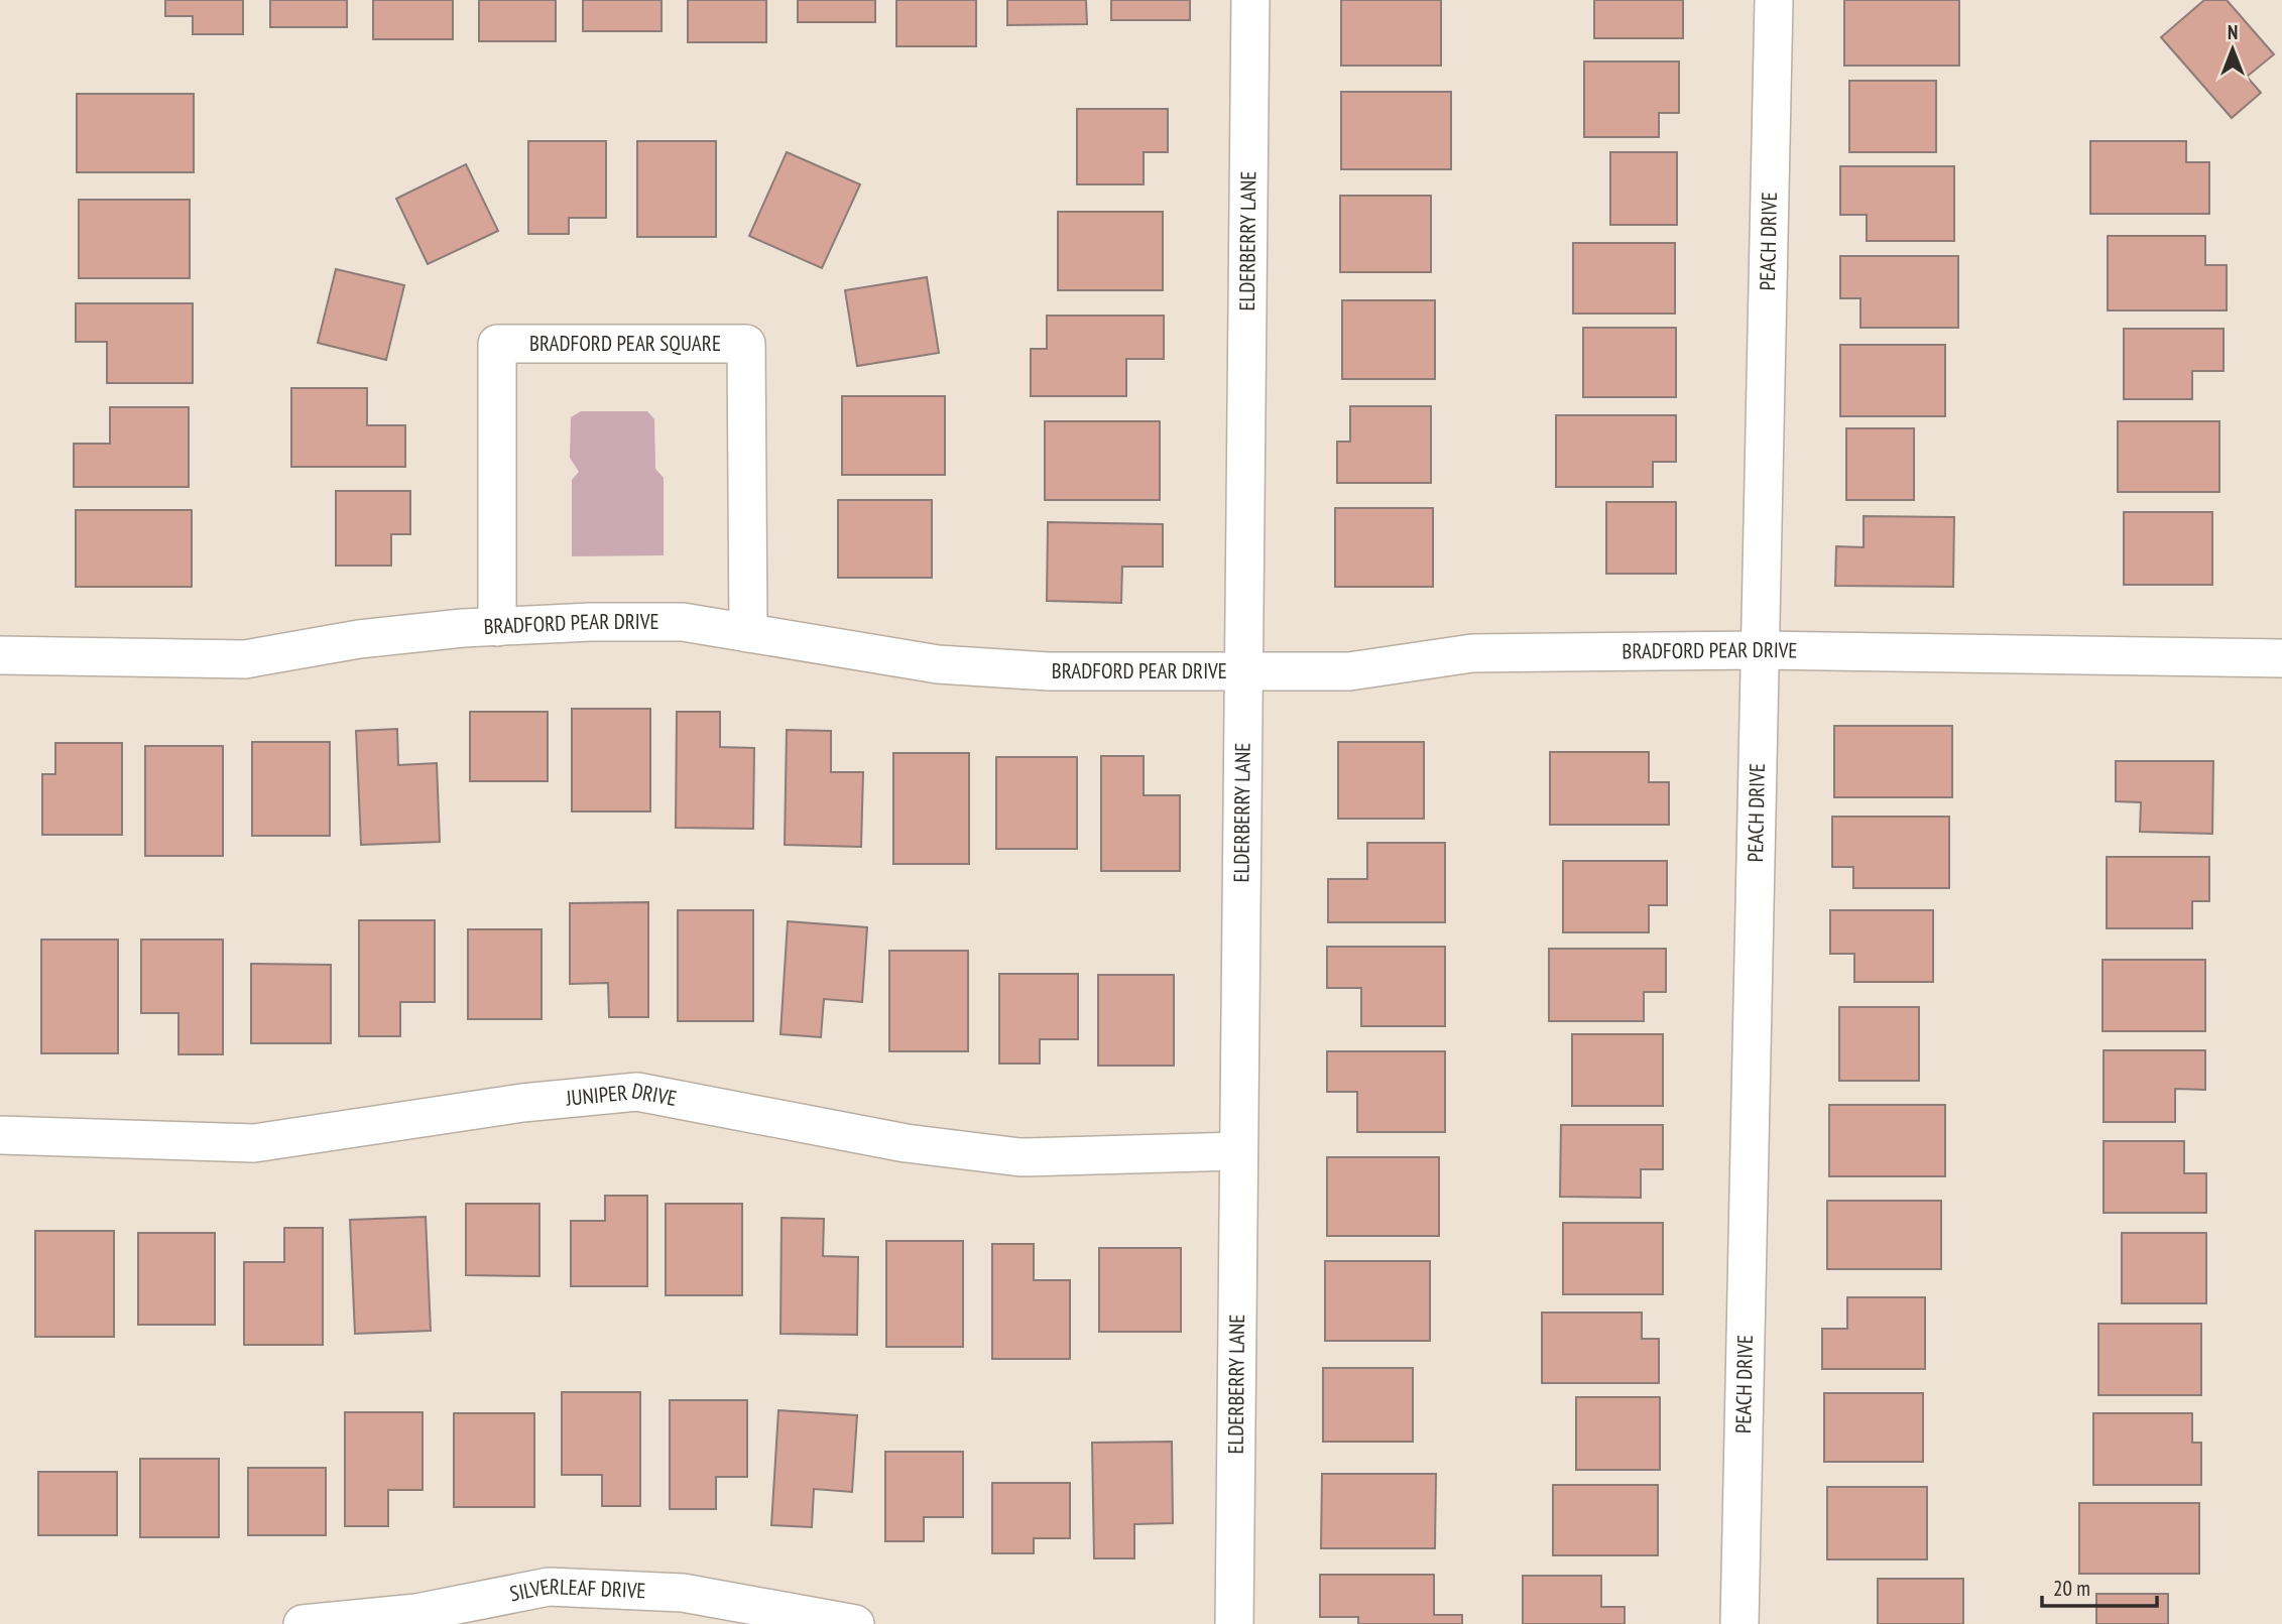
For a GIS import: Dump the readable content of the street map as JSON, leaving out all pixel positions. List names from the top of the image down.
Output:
{
  "streets": {
    "street": [
      "ELDERBERRY LANE",
      "PEACH DRIVE",
      "BRADFORD PEAR SQUARE",
      "BRADFORD PEAR DRIVE",
      "JUNIPER DRIVE",
      "SILVERLEAF DRIVE"
    ]
  },
  "crossings": [
    ["ELDERBERRY LANE", "BRADFORD PEAR DRIVE"],
    ["ELDERBERRY LANE", "JUNIPER DRIVE"],
    ["PEACH DRIVE", "BRADFORD PEAR DRIVE"],
    ["BRADFORD PEAR SQUARE", "BRADFORD PEAR DRIVE"]
  ],
  "scale_bar": "20 m",
  "north": "top"
}
